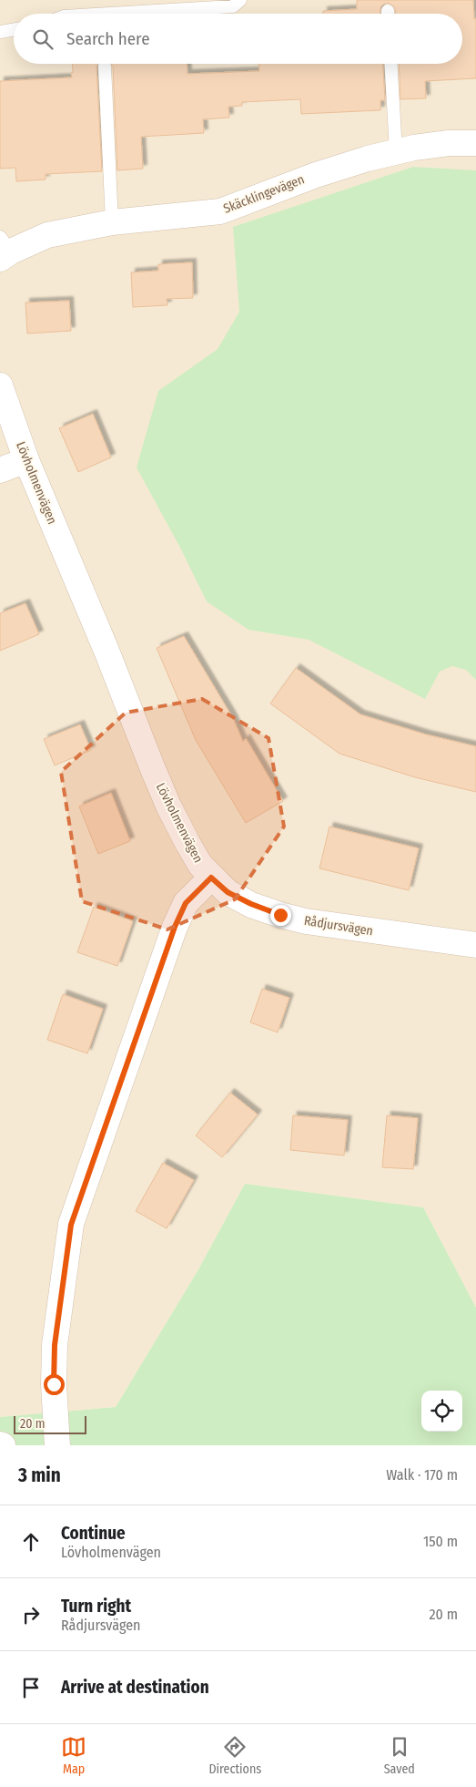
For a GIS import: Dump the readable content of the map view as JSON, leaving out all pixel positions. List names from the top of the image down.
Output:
{
  "streets": {
    "street": ["Skäcklingevägen", "Lövholmenvägen", "Rådjursvägen"]
  },
  "crossings": [
    ["Lövholmenvägen", "Rådjursvägen"]
  ],
  "scale_bar": "20 m",
  "page": {
    "search": "Search here",
    "scale": "20 m",
    "heading": ["3 min", "Walk · 170 m"],
    "list": [
      ["Continue", "Lövholmenvägen", "150 m"],
      ["Turn right", "Rådjursvägen", "20 m"],
      "Arrive at destination"
    ],
    "nav": ["Map", "Directions", "Saved"]
  }
}
